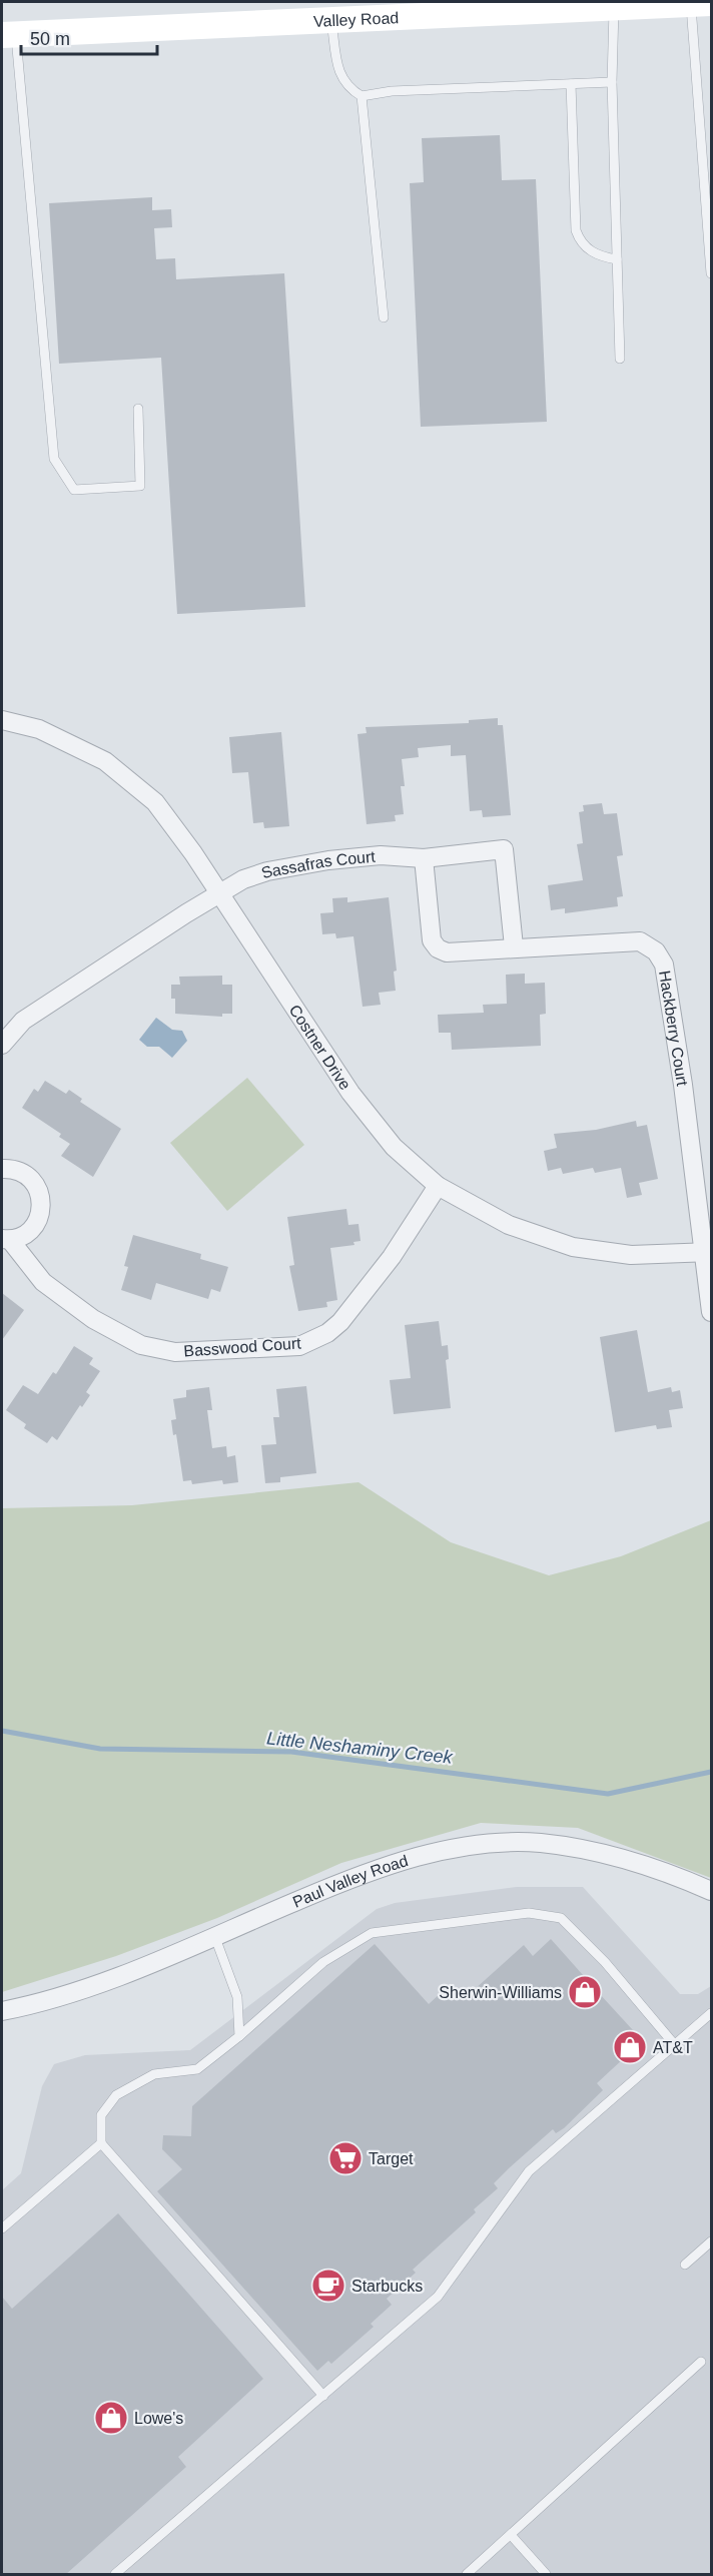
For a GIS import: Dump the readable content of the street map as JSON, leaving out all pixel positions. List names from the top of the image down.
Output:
{
  "streets": {
    "street": [
      "Valley Road",
      "Sassafras Court",
      "Hackberry Court",
      "Costner Drive",
      "Basswood Court",
      "Paul Valley Road"
    ]
  },
  "crossings": [
    ["Sassafras Court", "Hackberry Court"],
    ["Sassafras Court", "Costner Drive"],
    ["Hackberry Court", "Costner Drive"],
    ["Costner Drive", "Basswood Court"]
  ],
  "water": ["Little Neshaminy Creek"],
  "places": {
    "shop": ["Sherwin-Williams", "AT&T", "Lowe's"],
    "supermarket": ["Target"],
    "cafe": ["Starbucks"]
  },
  "scale_bar": "50 m"
}
